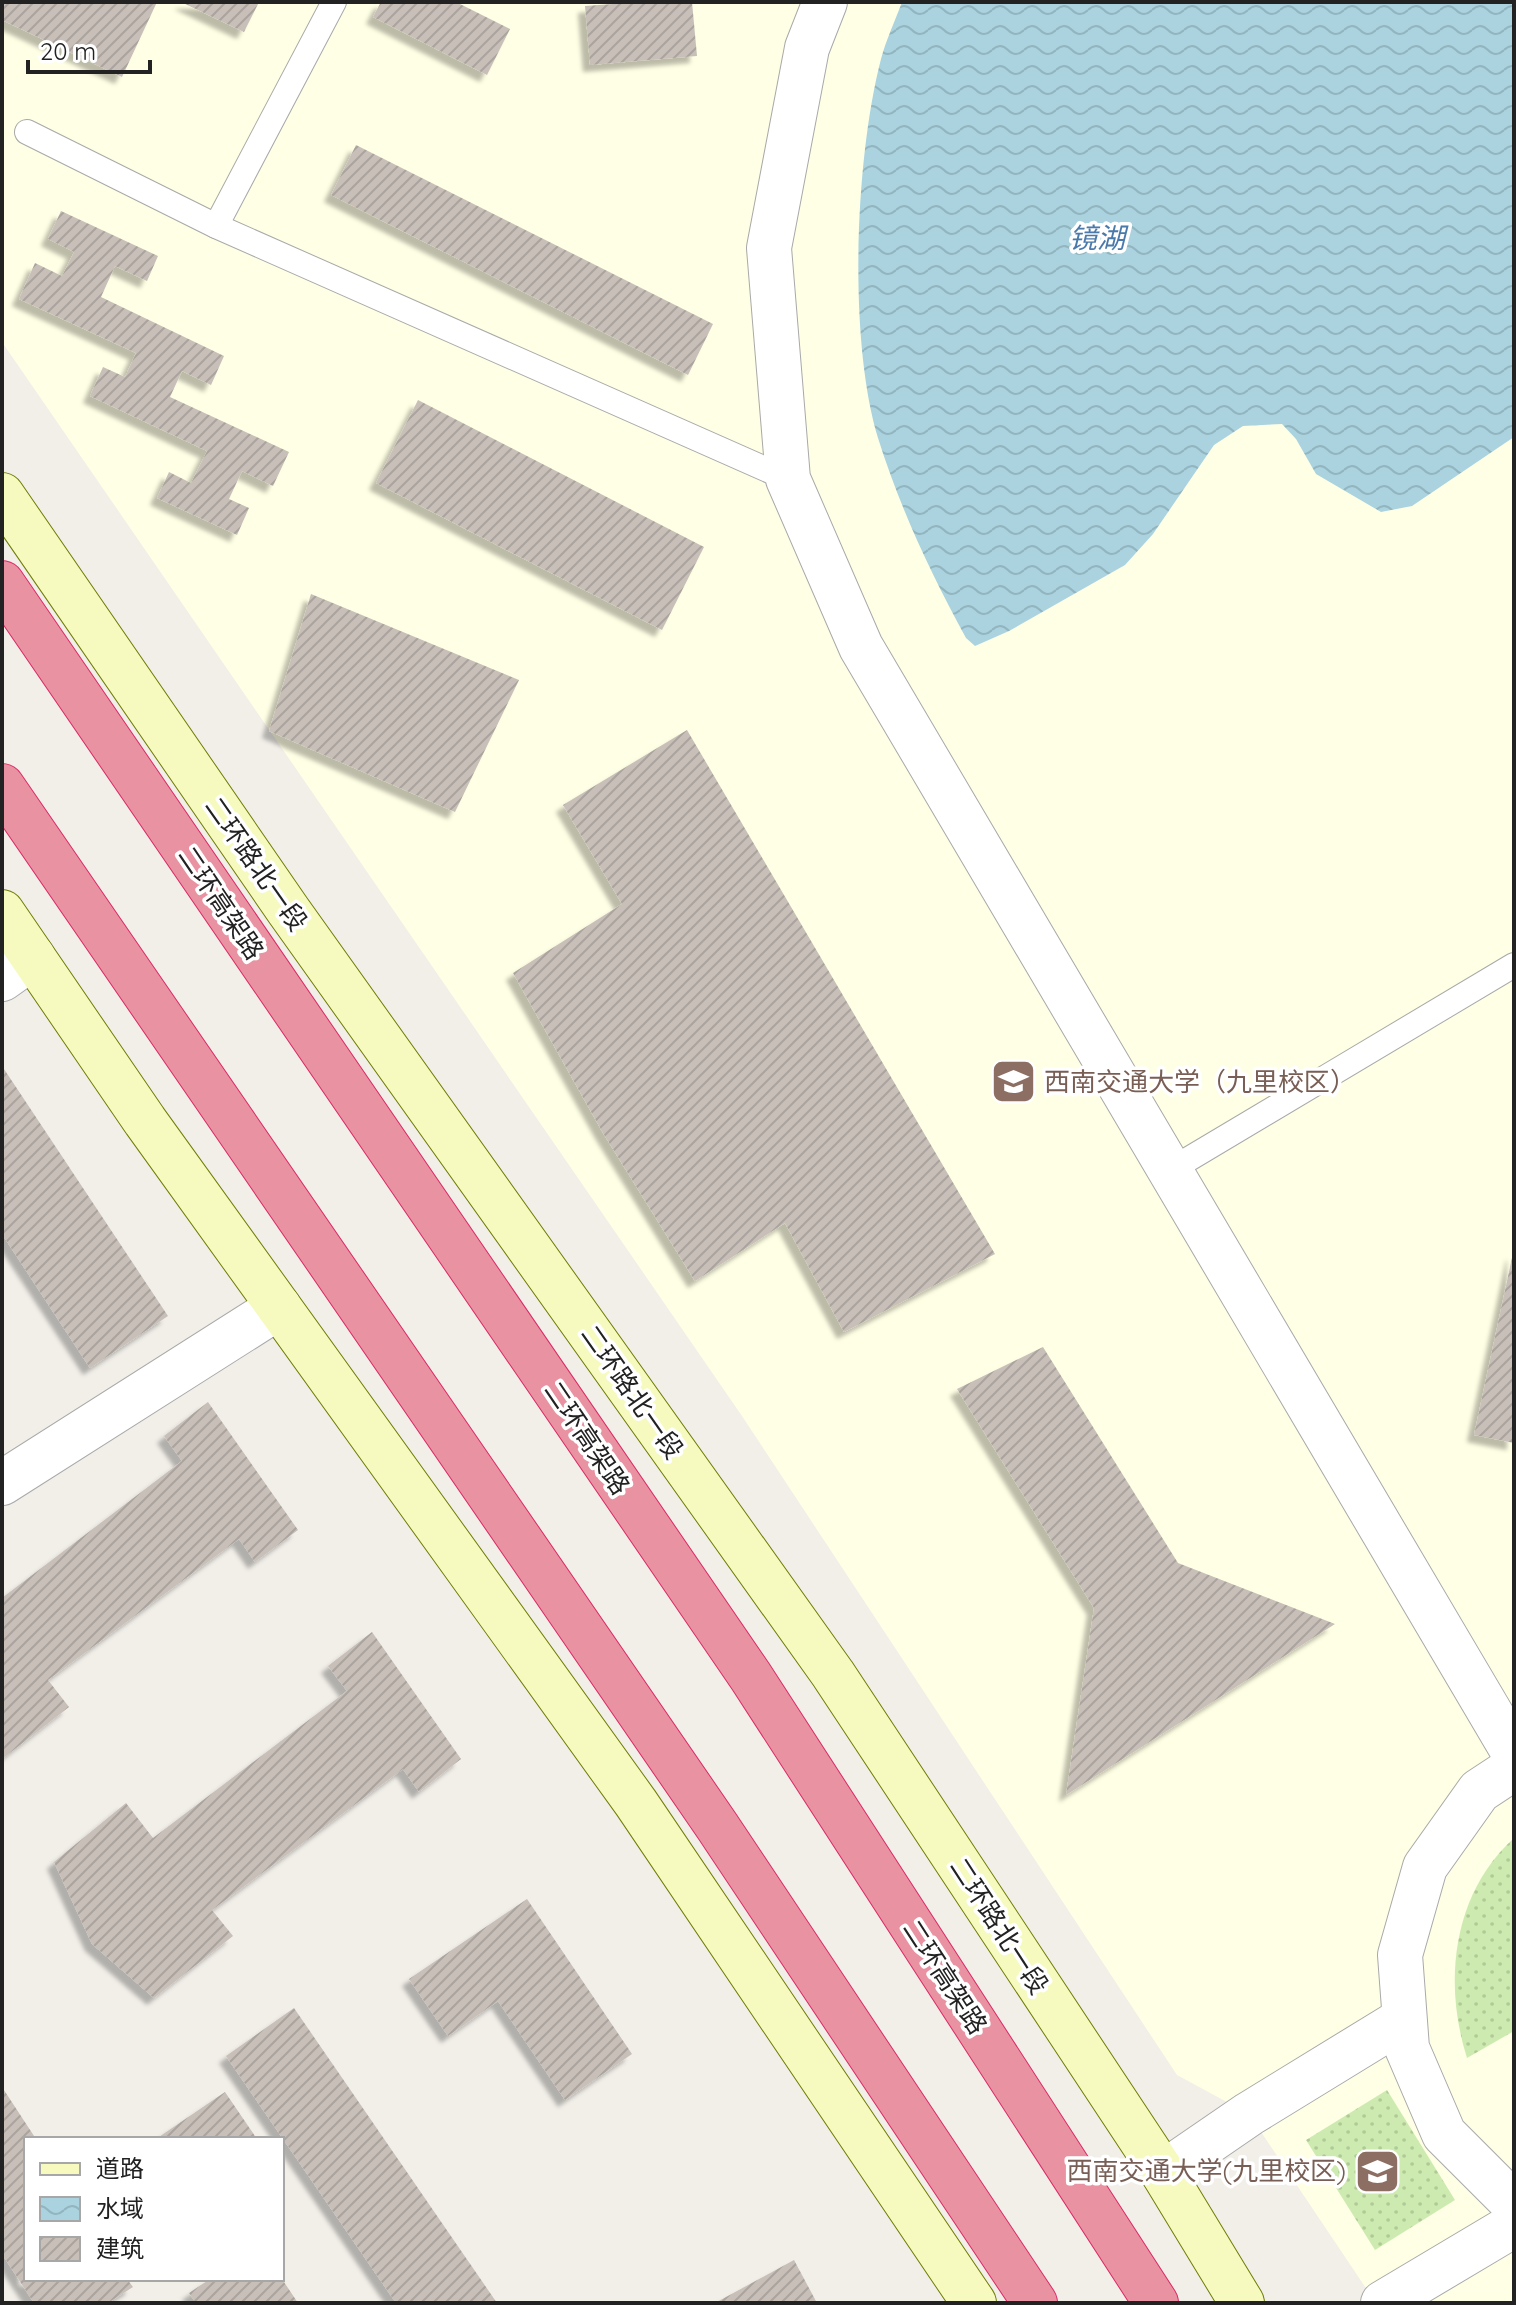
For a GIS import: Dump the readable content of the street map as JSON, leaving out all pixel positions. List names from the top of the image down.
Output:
{
  "streets": {
    "highway": ["二环高架路"],
    "main road": ["二环路北一段"]
  },
  "water": ["镜湖"],
  "places": {
    "school or university": ["西南交通大学（九里校区）", "西南交通大学(九里校区)"]
  },
  "legend": ["道路", "水域", "建筑"],
  "scale_bar": "20 m"
}
